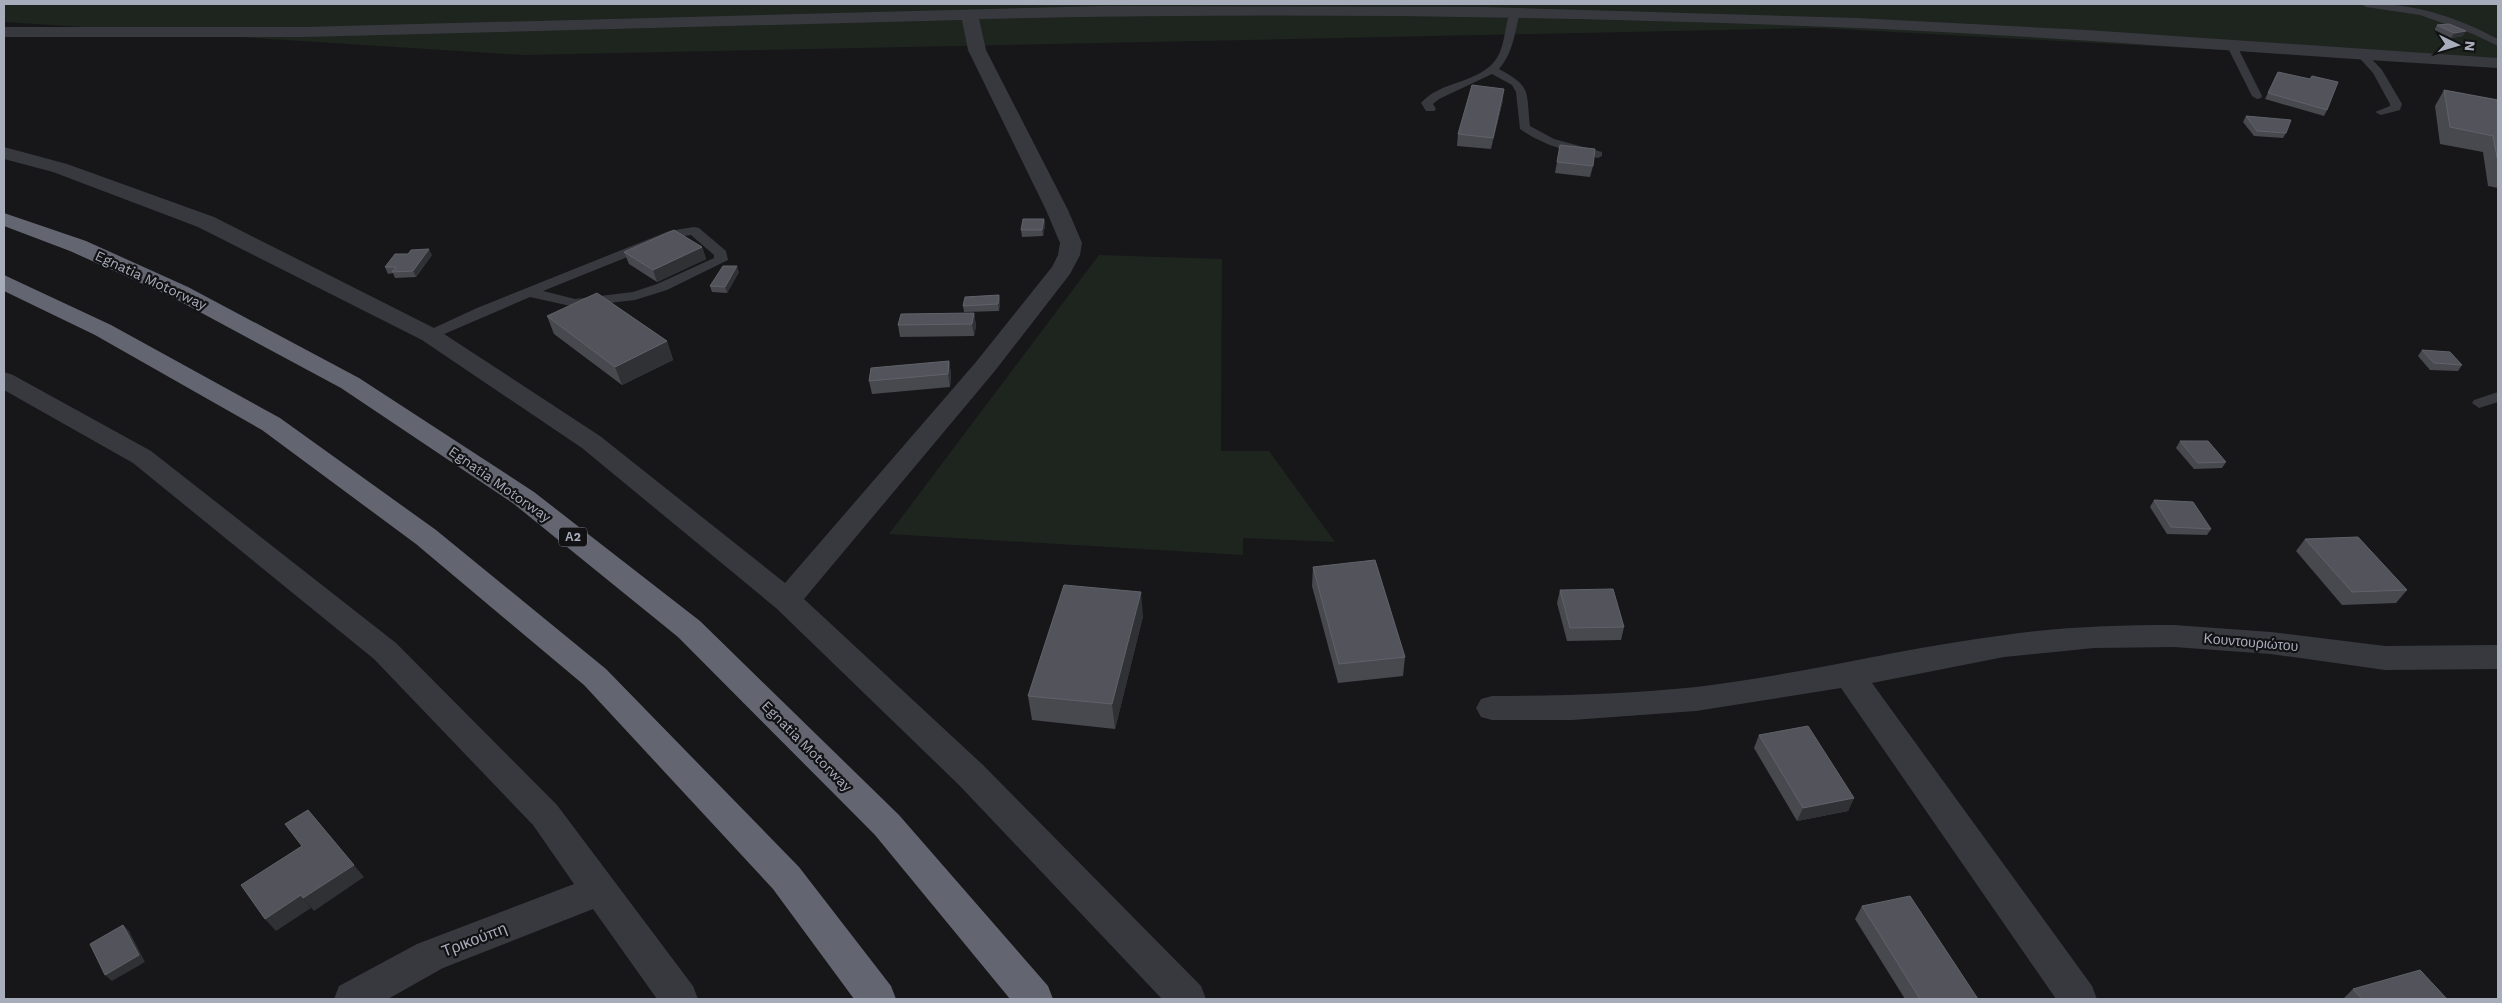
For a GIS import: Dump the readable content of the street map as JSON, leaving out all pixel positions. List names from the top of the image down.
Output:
{
  "streets": {
    "highway": ["Egnatia Motorway", "Α2"],
    "street": ["Κουντουριώτου", "Τρικούπη"]
  },
  "north": "right"
}
